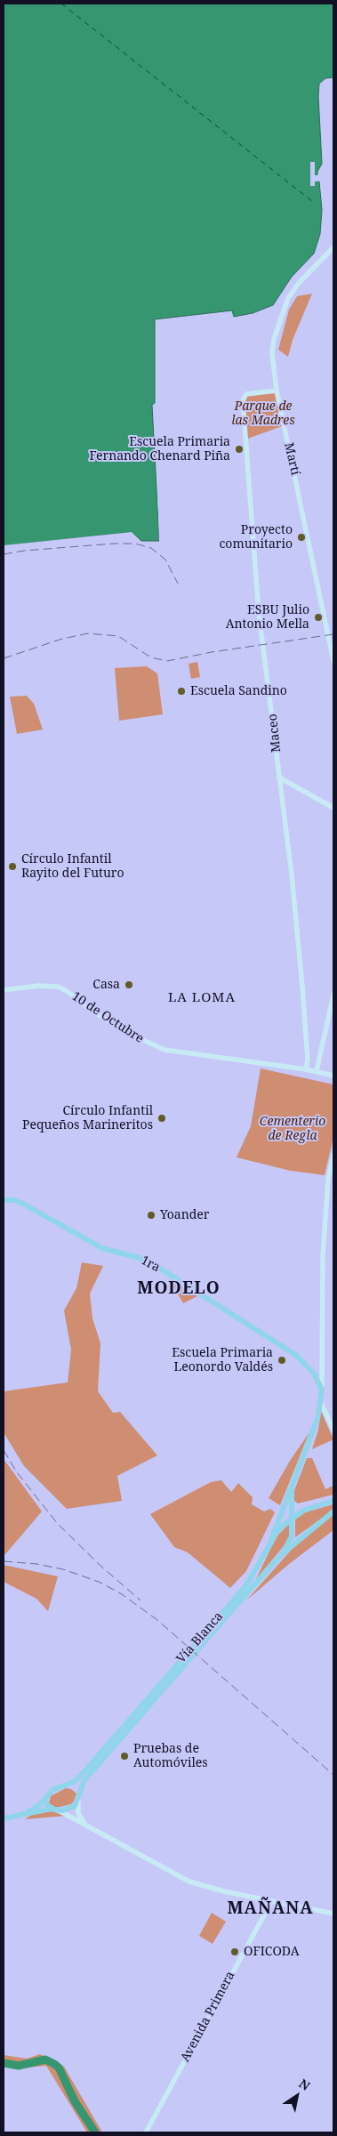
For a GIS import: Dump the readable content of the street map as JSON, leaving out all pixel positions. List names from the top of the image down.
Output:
{
  "streets": {
    "main road": [
      "Martí",
      "Maceo",
      "10 de Octubre",
      "1ra",
      "Vía Blanca",
      "Avenida Primera"
    ]
  },
  "crossings": [
    ["Martí", "Maceo"],
    ["Maceo", "10 de Octubre"]
  ],
  "districts": ["LA LOMA", "MODELO", "MAÑANA"],
  "parks": ["Parque de las Madres", "Cementerio de Regla"],
  "places": [
    "Escuela Primaria Fernando Chenard Piña",
    "Proyecto comunitario",
    "ESBU Julio Antonio Mella",
    "Escuela Sandino",
    "Círculo Infantil Rayito del Futuro",
    "Casa",
    "Círculo Infantil Pequeños Marineritos",
    "Yoander",
    "Escuela Primaria Leonordo Valdés",
    "Pruebas de Automóviles",
    "OFICODA"
  ],
  "north": "top right"
}
